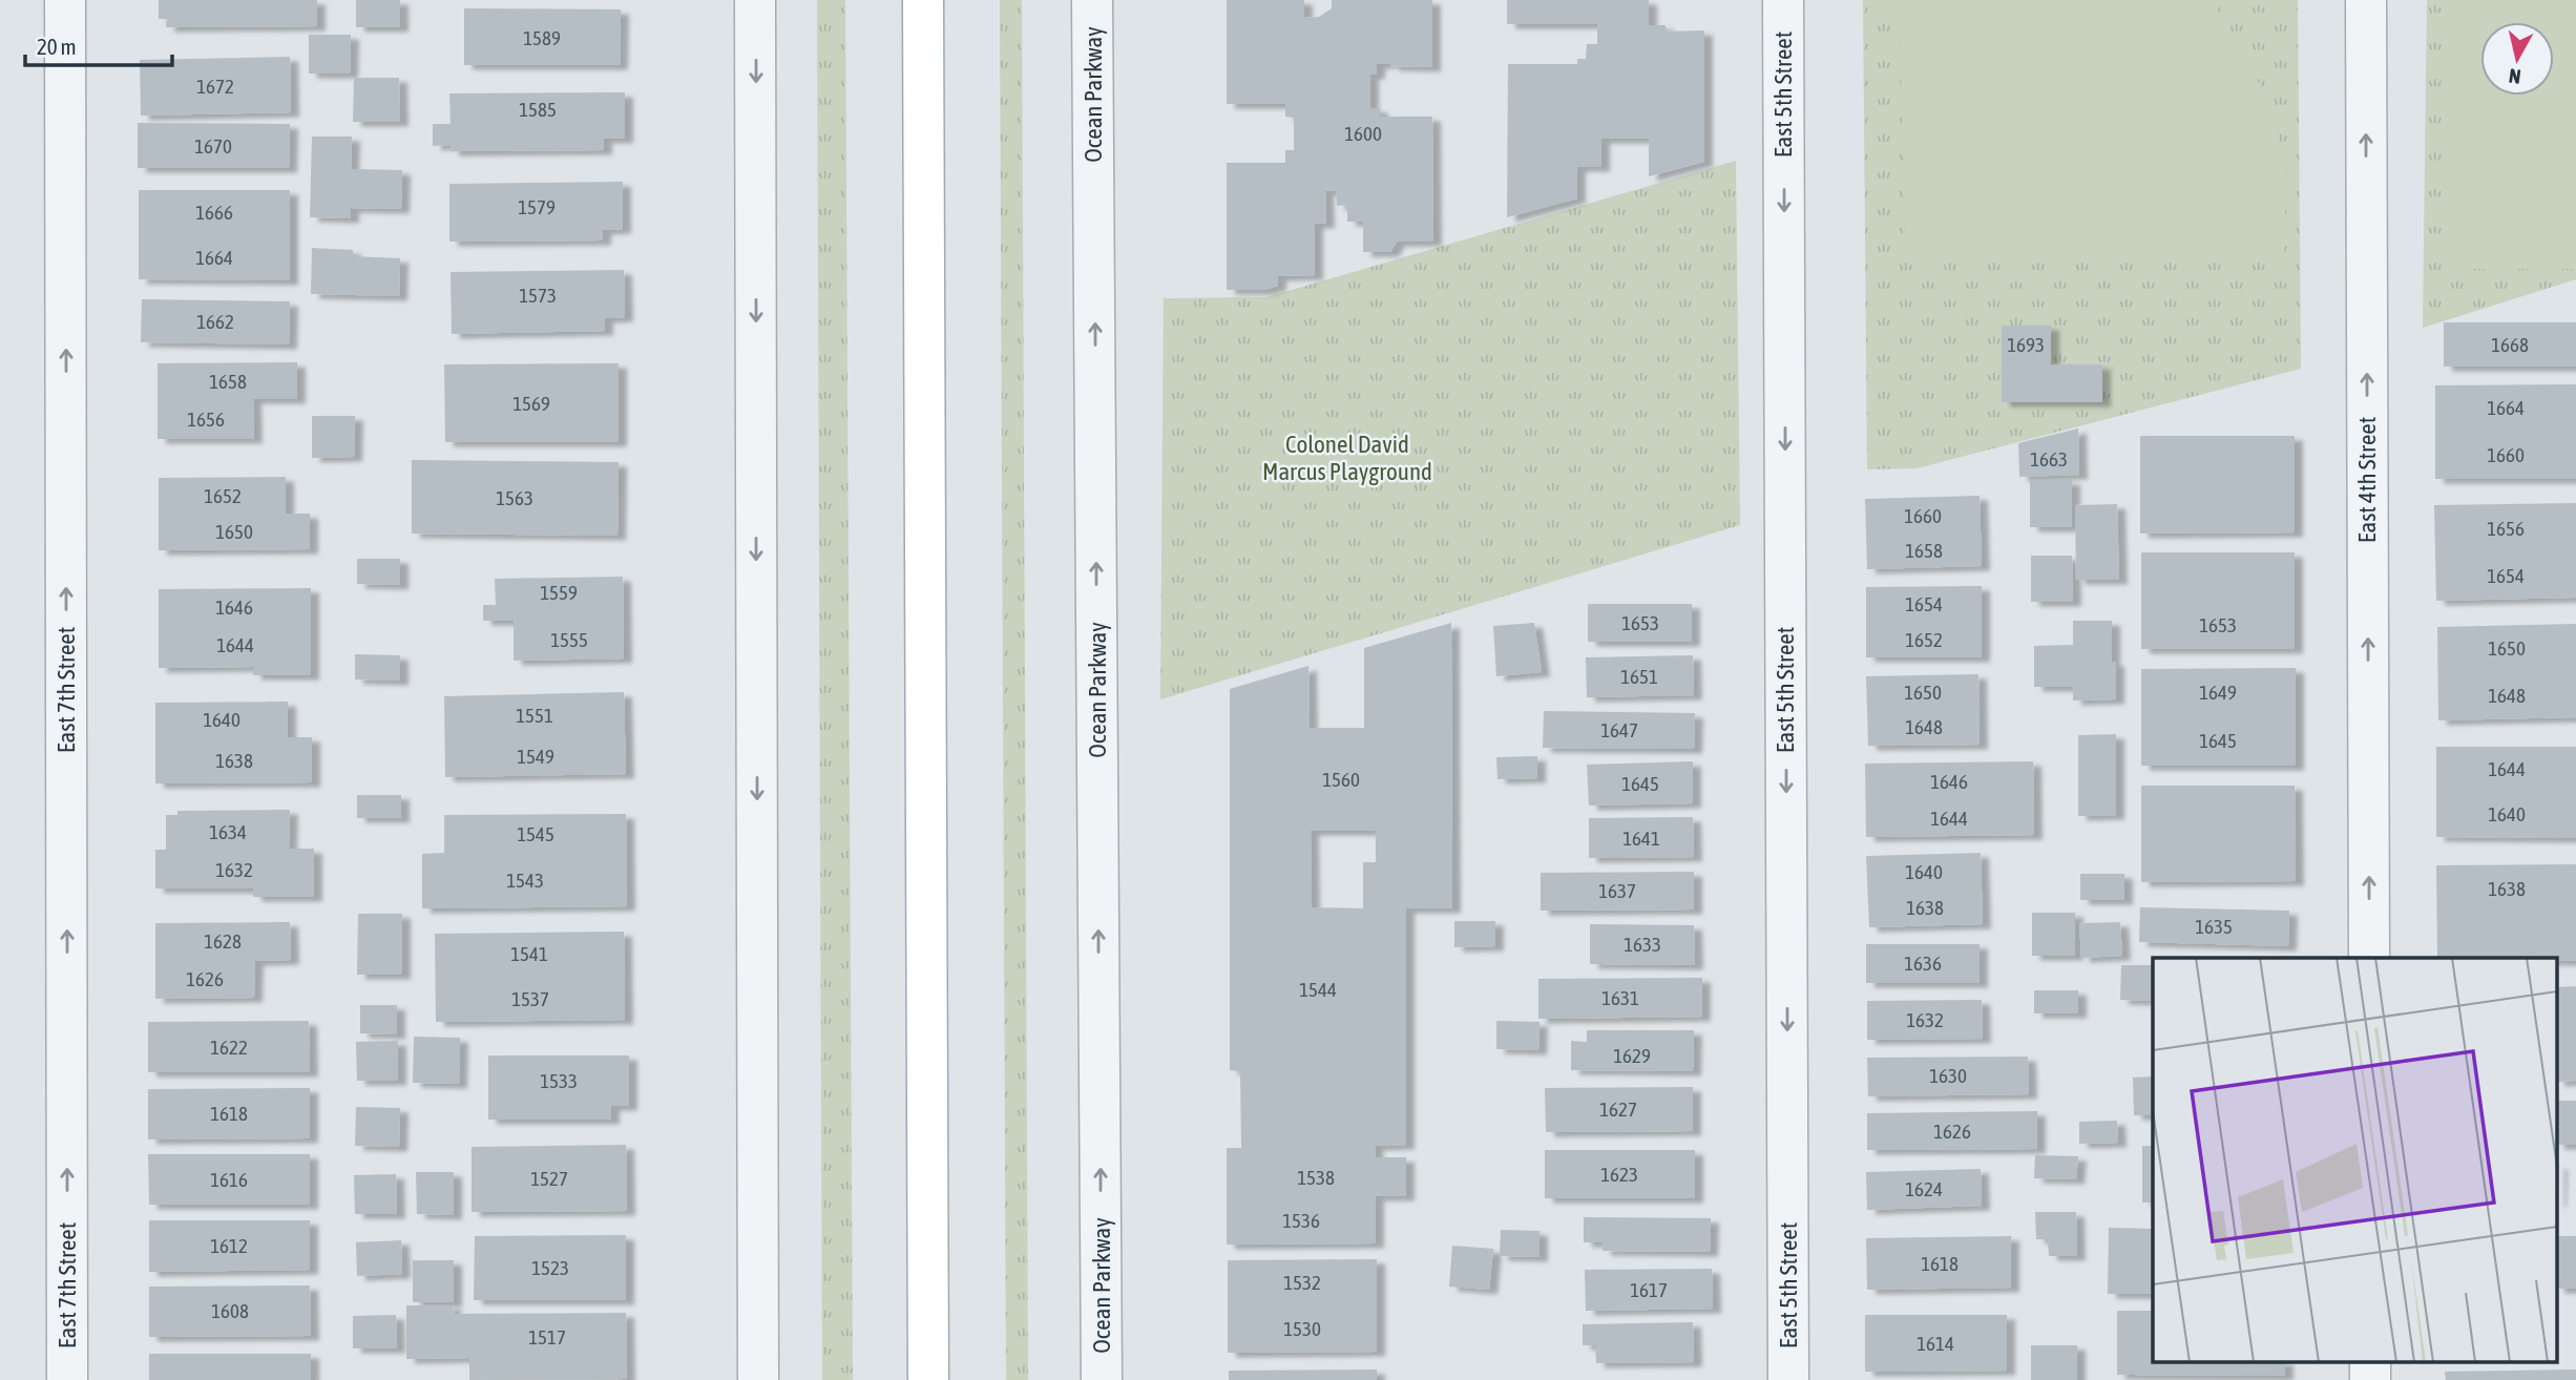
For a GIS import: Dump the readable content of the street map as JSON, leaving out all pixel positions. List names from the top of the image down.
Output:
{
  "streets": {
    "street": [
      "Ocean Parkway",
      "East 5th Street",
      "East 4th Street",
      "East 7th Street"
    ]
  },
  "one_way": ["East 5th Street", "East 4th Street", "East 7th Street"],
  "parks": ["Colonel David Marcus Playground"],
  "house_numbers": [
    "1589",
    "1672",
    "1585",
    "1600",
    "1670",
    "1579",
    "1666",
    "1664",
    "1573",
    "1662",
    "1693",
    "1668",
    "1658",
    "1569",
    "1664",
    "1656",
    "1660",
    "1663",
    "1652",
    "1563",
    "1660",
    "1656",
    "1650",
    "1658",
    "1654",
    "1559",
    "1654",
    "1646",
    "1653",
    "1653",
    "1555",
    "1652",
    "1644",
    "1650",
    "1651",
    "1650",
    "1649",
    "1648",
    "1551",
    "1640",
    "1648",
    "1647",
    "1645",
    "1549",
    "1638",
    "1644",
    "1560",
    "1646",
    "1645",
    "1640",
    "1644",
    "1634",
    "1545",
    "1641",
    "1632",
    "1640",
    "1543",
    "1638",
    "1637",
    "1638",
    "1635",
    "1628",
    "1633",
    "1541",
    "1636",
    "1626",
    "1544",
    "1631",
    "1537",
    "1632",
    "1622",
    "1629",
    "1630",
    "1533",
    "1627",
    "1618",
    "1626",
    "1623",
    "1538",
    "1527",
    "1616",
    "1624",
    "1536",
    "1612",
    "1618",
    "1523",
    "1532",
    "1617",
    "1608",
    "1530",
    "1517",
    "1614"
  ],
  "scale_bar": "20 m",
  "north": "bottom"
}
